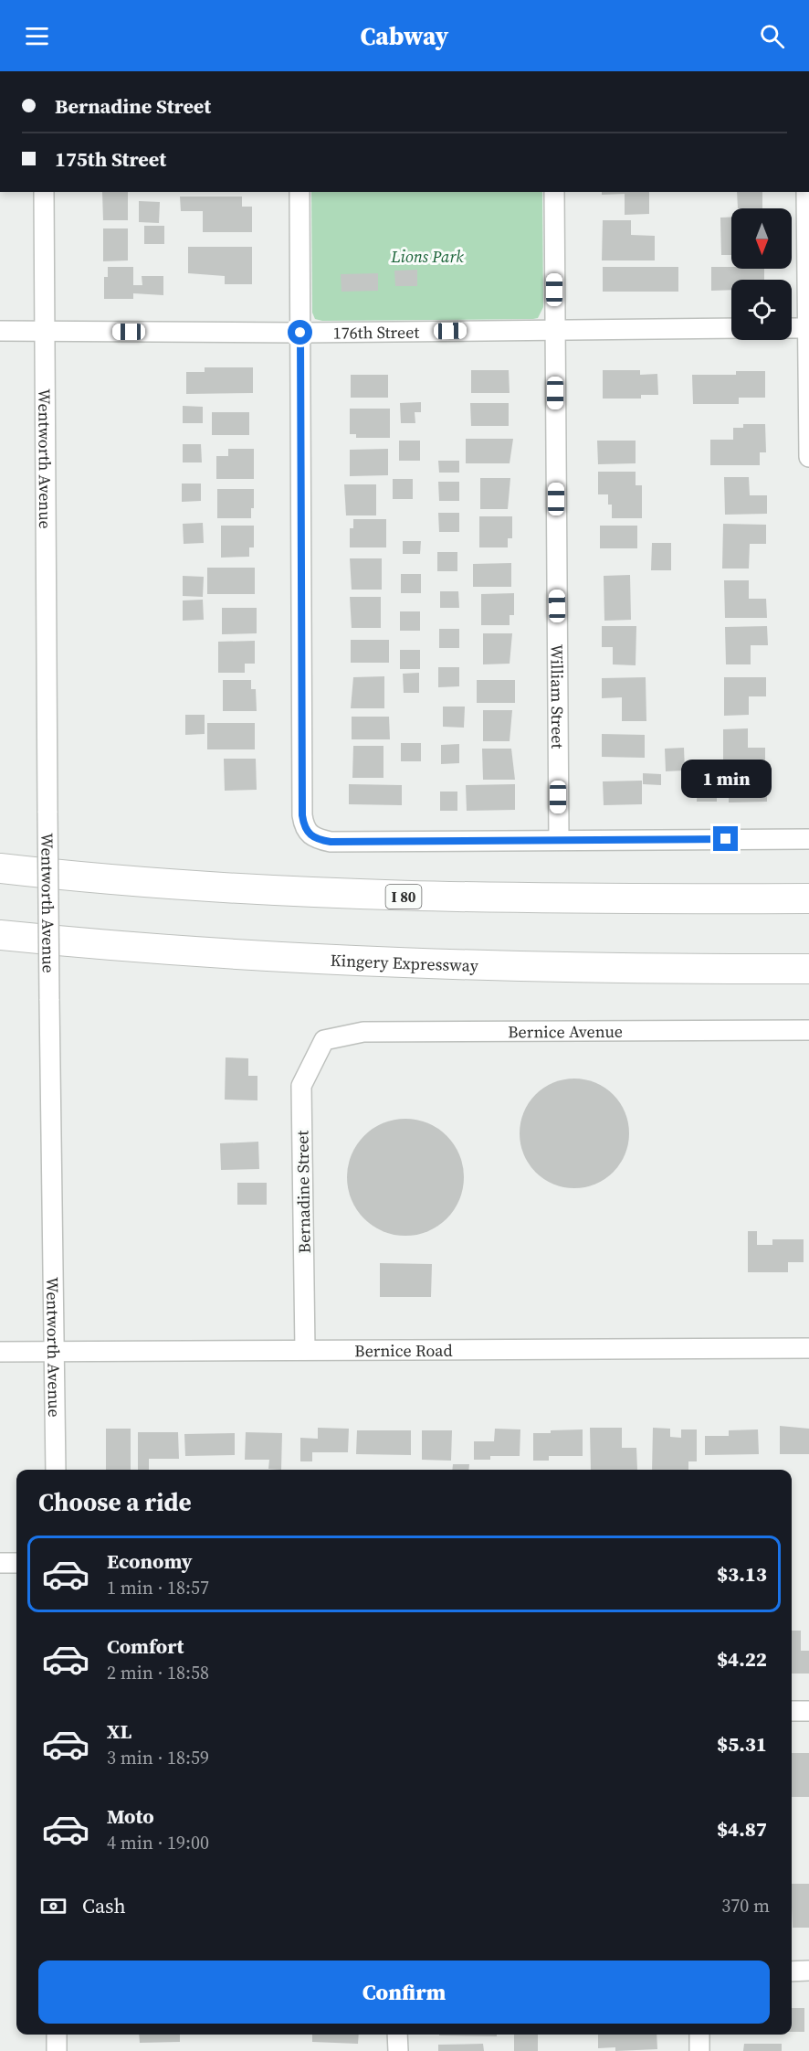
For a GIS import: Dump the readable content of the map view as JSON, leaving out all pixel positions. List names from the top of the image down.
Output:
{
  "streets": {
    "highway": ["I 80", "Kingery Expressway"],
    "street": [
      "176th Street",
      "Wentworth Avenue",
      "William Street",
      "Bernice Avenue",
      "Bernadine Street",
      "Bernice Road"
    ]
  },
  "crossings": [
    ["176th Street", "Wentworth Avenue"],
    ["176th Street", "William Street"],
    ["Wentworth Avenue", "Bernice Road"],
    ["Bernice Avenue", "Bernadine Street"],
    ["Bernadine Street", "Bernice Road"]
  ],
  "parks": ["Lions Park"],
  "north": "bottom",
  "page": {
    "header": "Cabway",
    "banner": ["Bernadine Street", "175th Street"],
    "bubble": "1 min",
    "heading": "Choose a ride",
    "list": [
      {
        "name": "Economy",
        "note": "1 min · 18:57",
        "value": "$3.13"
      },
      {
        "name": "Comfort",
        "note": "2 min · 18:58",
        "value": "$4.22"
      },
      {
        "name": "XL",
        "note": "3 min · 18:59",
        "value": "$5.31"
      },
      {
        "name": "Moto",
        "note": "4 min · 19:00",
        "value": "$4.87"
      }
    ],
    "pay": ["Cash", "370 m"],
    "buttons": "Confirm"
  }
}
